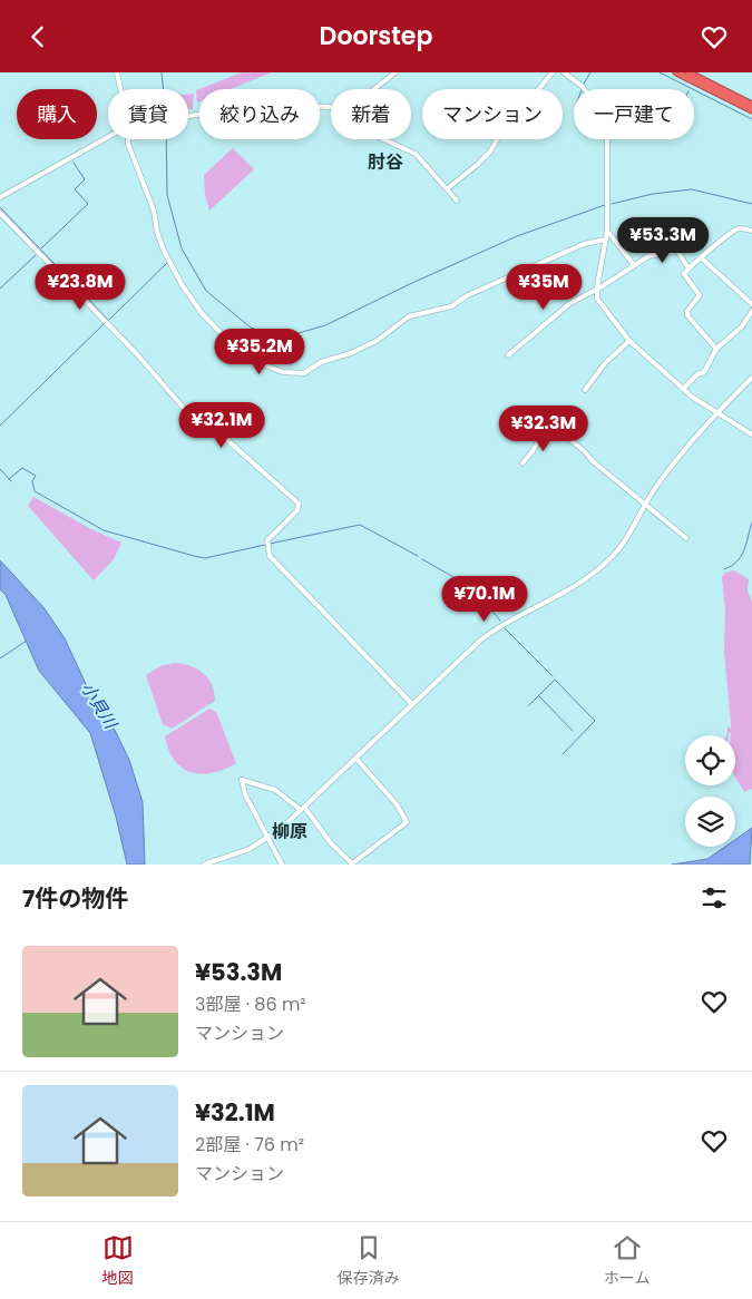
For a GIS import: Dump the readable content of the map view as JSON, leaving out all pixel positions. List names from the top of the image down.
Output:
{
  "districts": ["肘谷", "柳原"],
  "water": ["小貝川"],
  "page": {
    "header": "Doorstep",
    "chip": [
      "購入",
      "賃貸",
      "絞り込み",
      "新着",
      "マンション",
      "一戸建て"
    ],
    "price": [
      "¥53.3M",
      "¥23.8M",
      "¥35M",
      "¥35.2M",
      "¥32.1M",
      "¥32.3M",
      "¥70.1M"
    ],
    "heading": "7件の物件",
    "list": [
      {
        "name": "¥53.3M",
        "note": "3部屋 · 86 m² · マンション"
      },
      {
        "name": "¥32.1M",
        "note": "2部屋 · 76 m² · マンション"
      }
    ],
    "tabs": ["地図", "保存済み", "ホーム"]
  }
}
